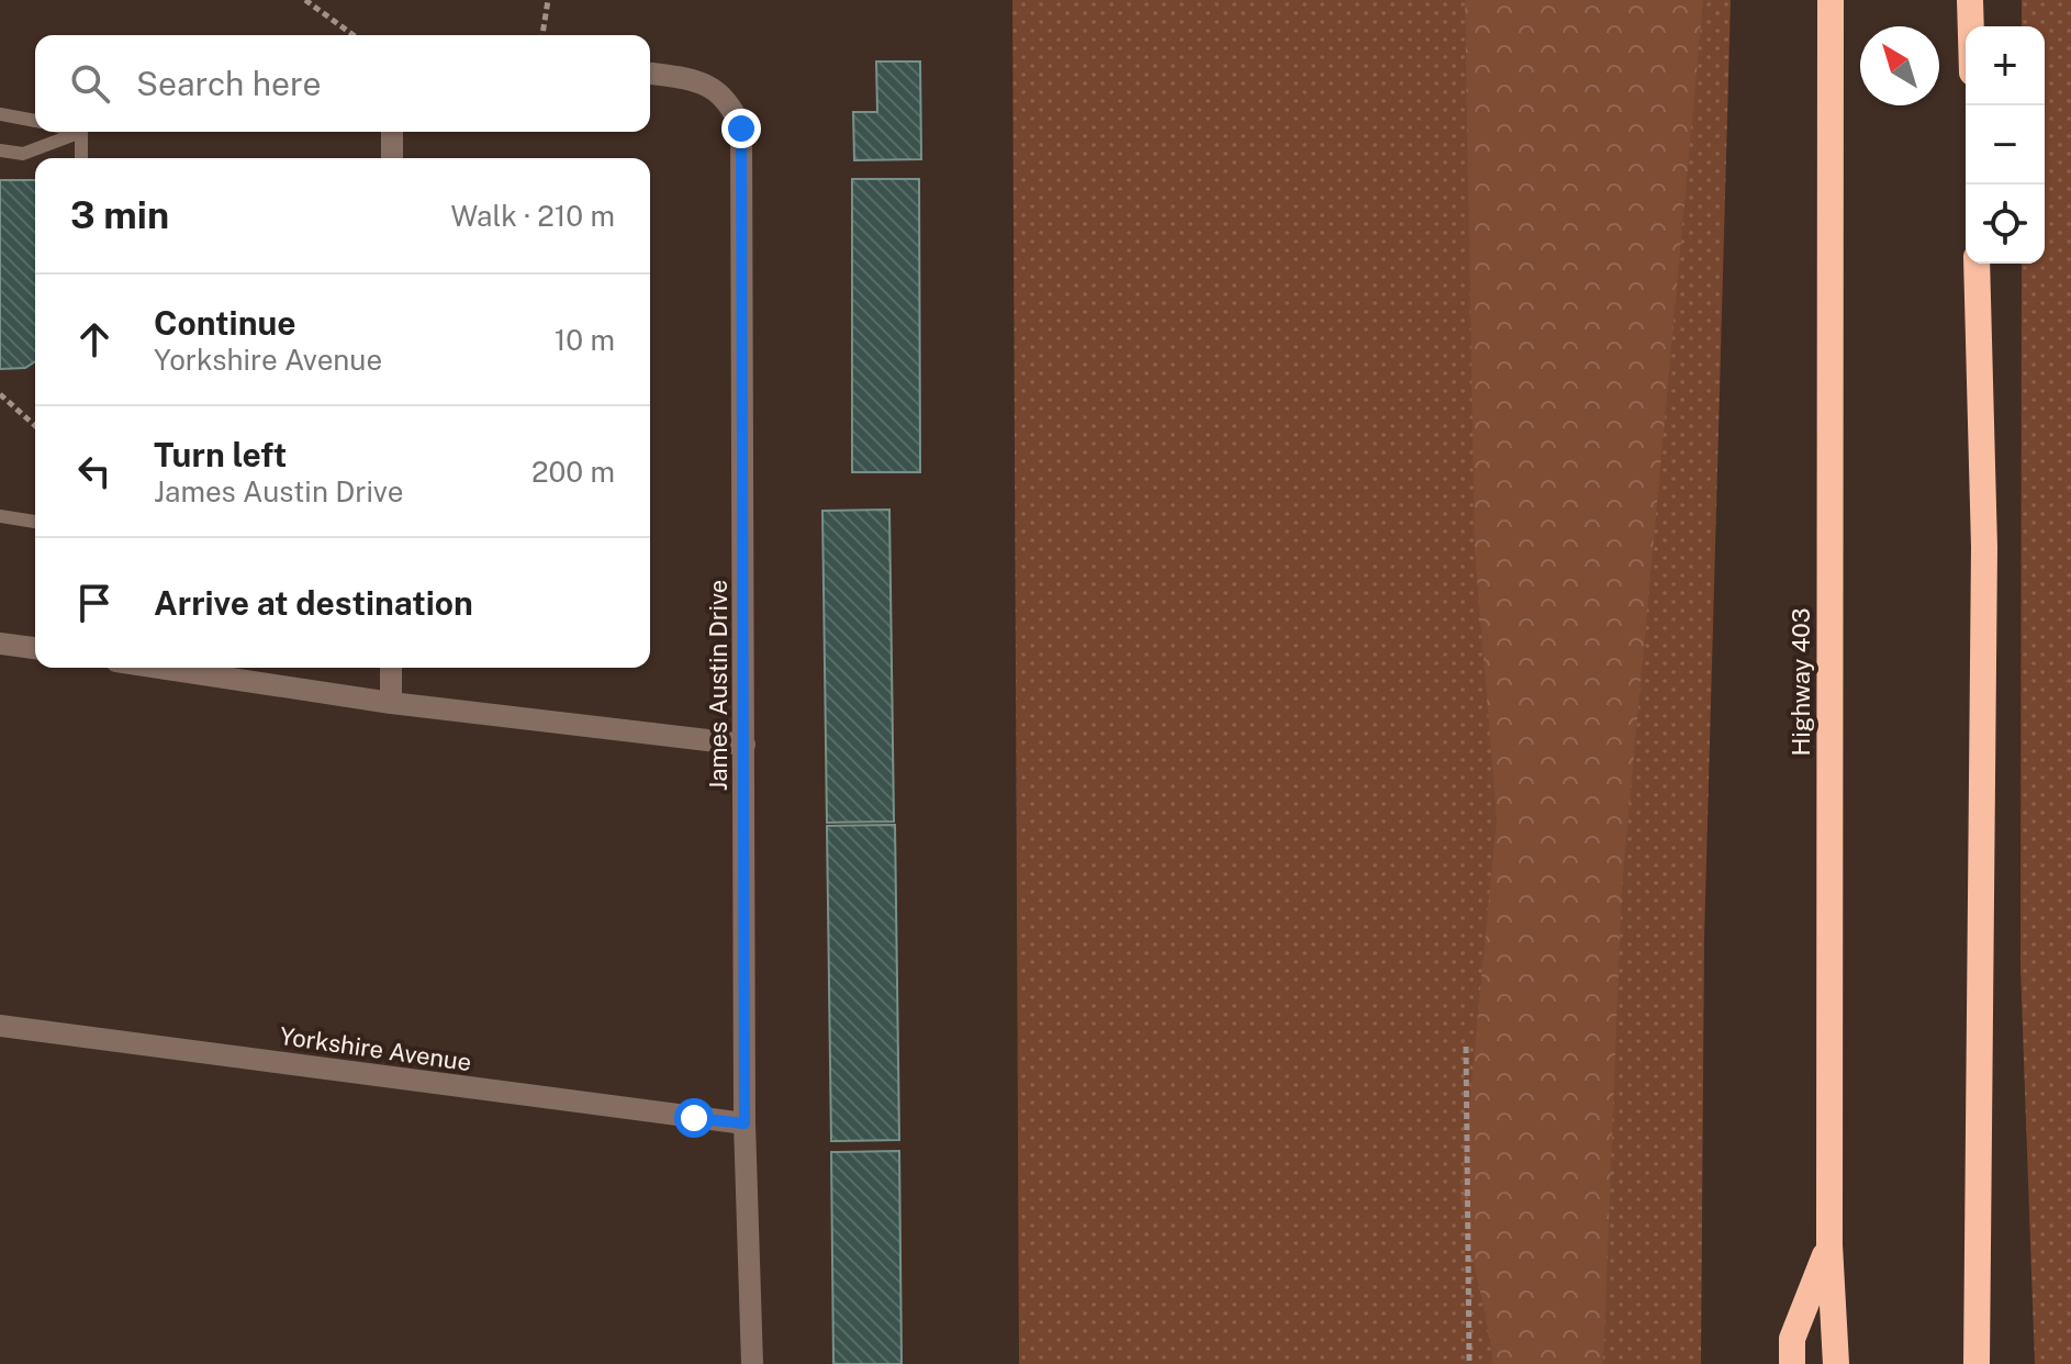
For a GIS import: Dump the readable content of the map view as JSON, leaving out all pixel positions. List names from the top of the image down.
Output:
{
  "streets": {
    "highway": ["Highway 403"],
    "street": ["James Austin Drive", "Yorkshire Avenue"]
  },
  "crossings": [
    ["James Austin Drive", "Yorkshire Avenue"]
  ],
  "north": "top left",
  "page": {
    "map_buttons": ["+", "−"],
    "search": "Search here",
    "heading": ["3 min", "Walk · 210 m"],
    "list": [
      ["Continue", "Yorkshire Avenue", "10 m"],
      ["Turn left", "James Austin Drive", "200 m"],
      "Arrive at destination"
    ]
  }
}
